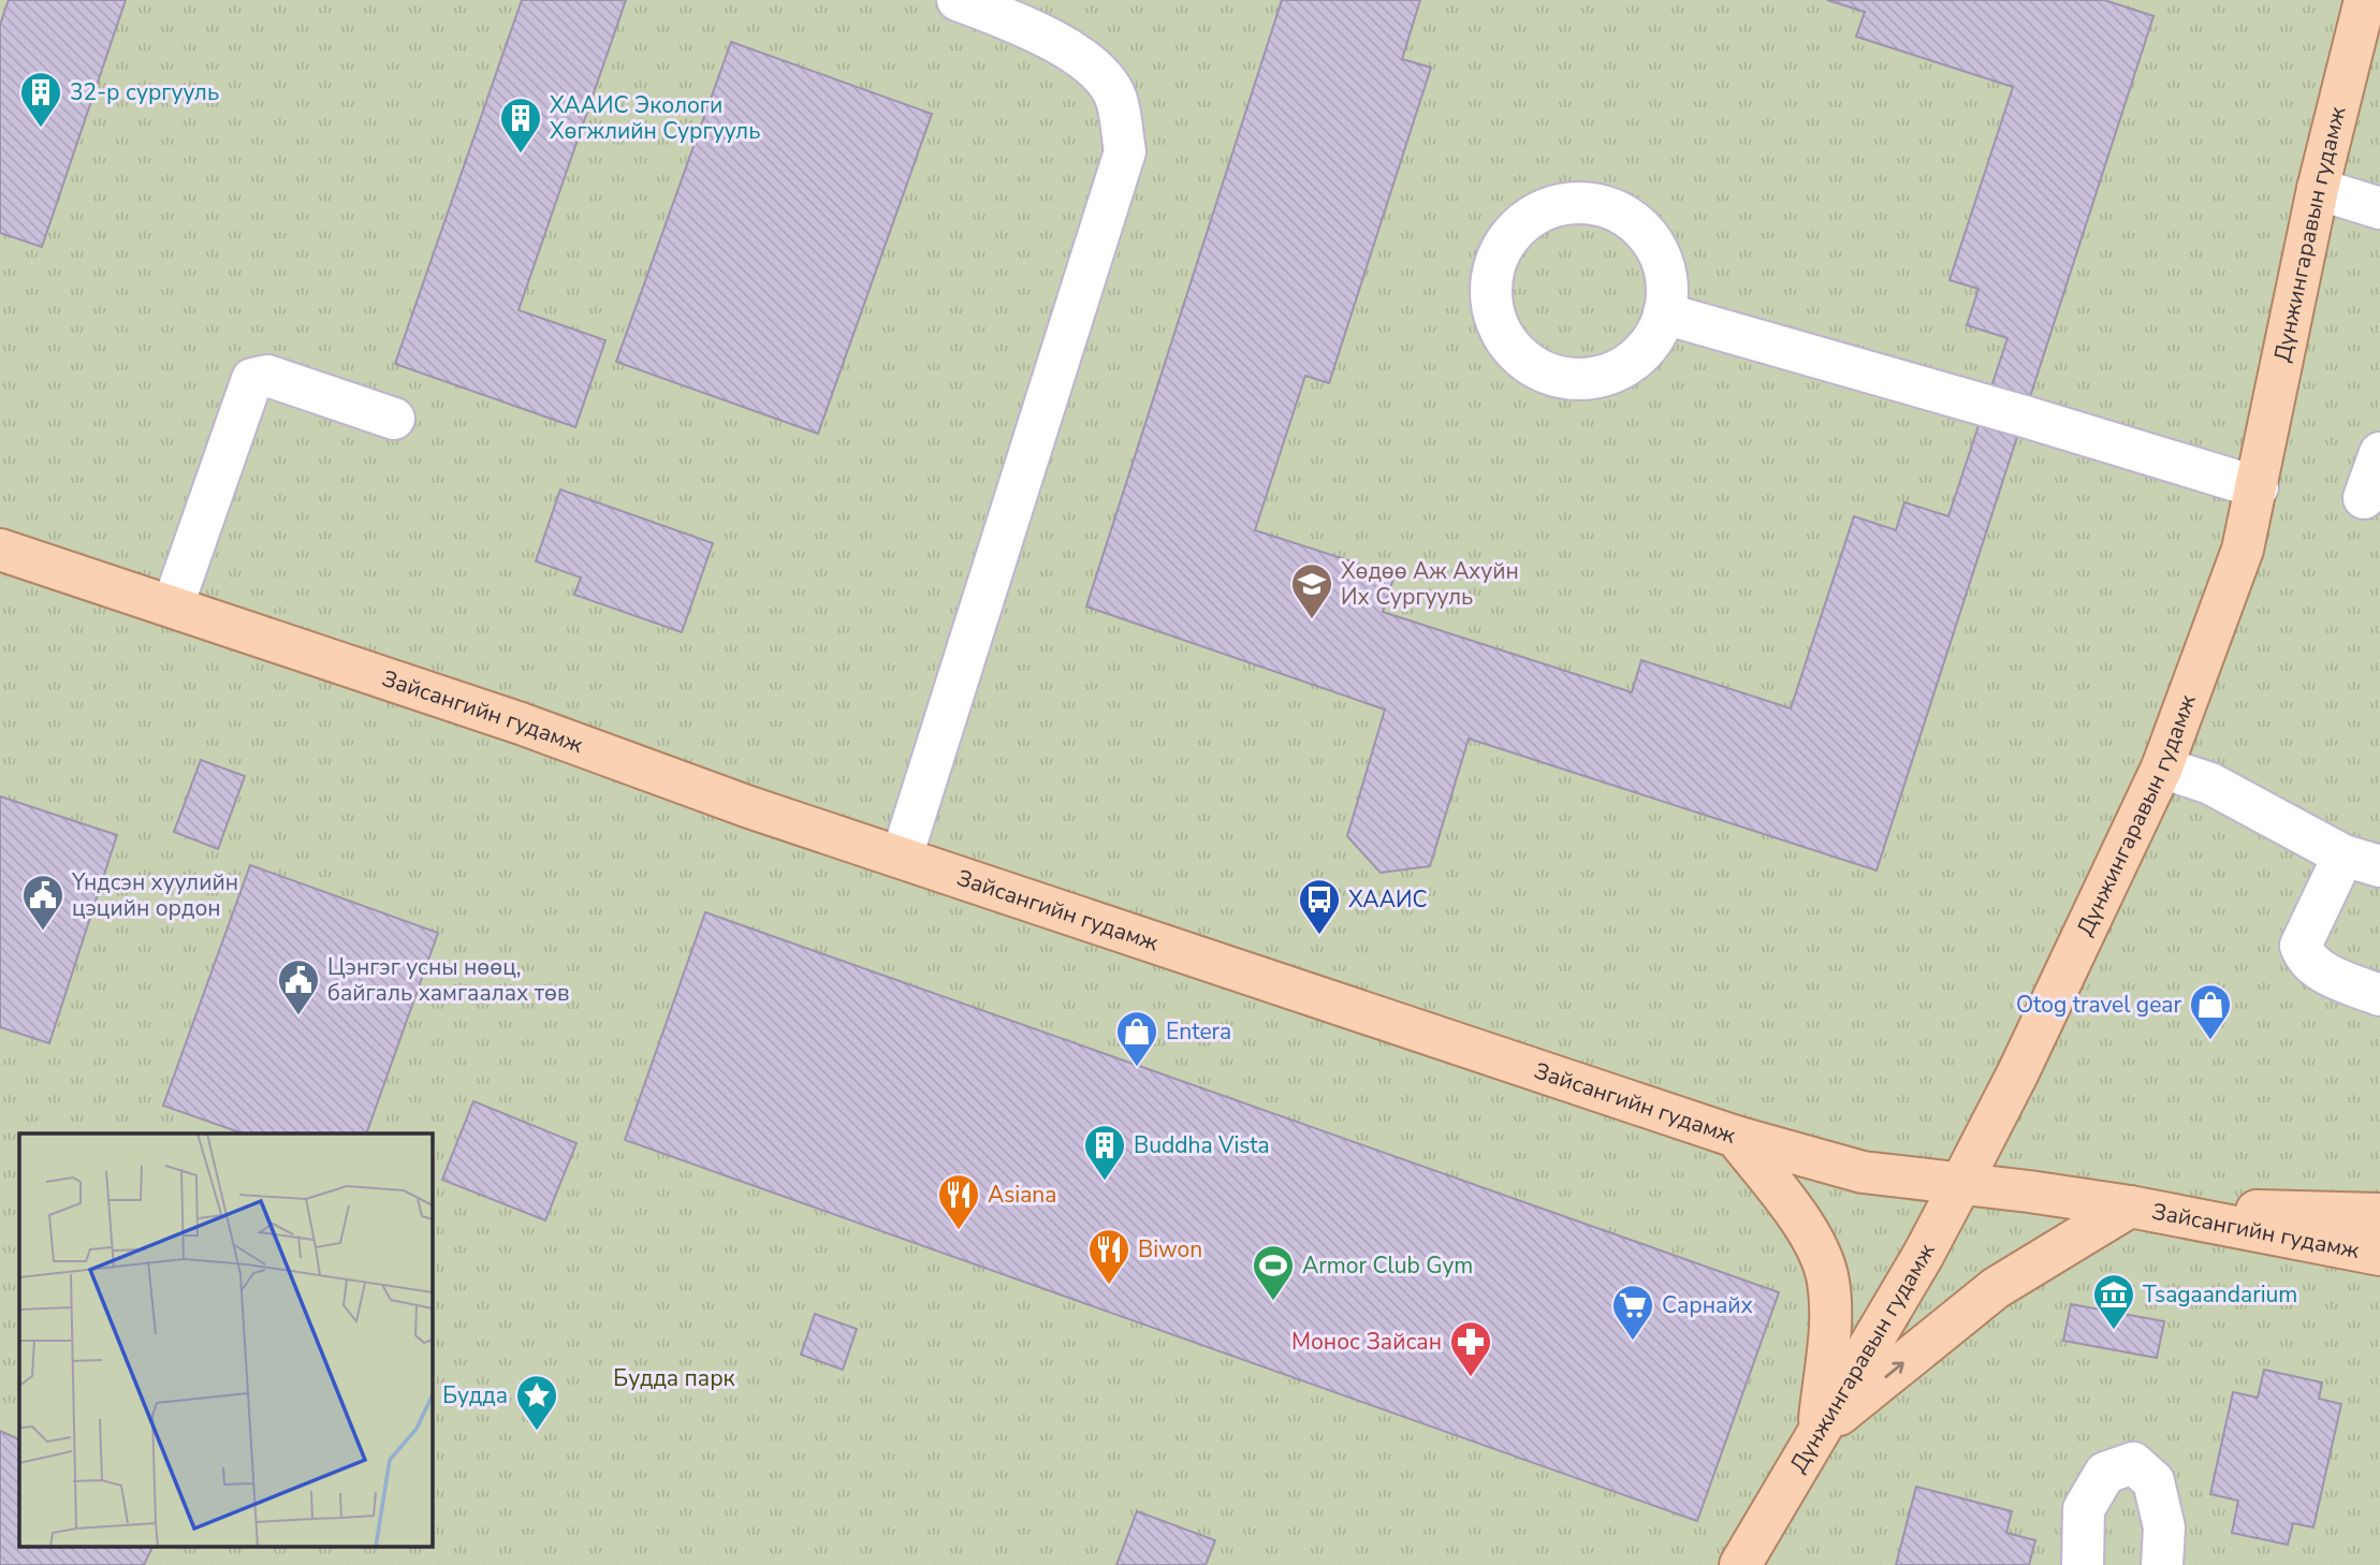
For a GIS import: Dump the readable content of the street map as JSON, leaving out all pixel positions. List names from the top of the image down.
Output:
{
  "streets": {
    "main road": ["Дүнжингаравын гудамж", "Зайсангийн гудамж"]
  },
  "crossings": [
    ["Дүнжингаравын гудамж", "Зайсангийн гудамж"]
  ],
  "parks": ["Будда парк"],
  "places": {
    "building": ["32-р сургууль", "ХААИС Экологи Хөгжлийн Сургууль", "Buddha Vista"],
    "school or university": ["Хөдөө Аж Ахуйн Их Сургууль"],
    "public building": ["Үндсэн хуулийн цэцийн ордон", "Цэнгэг усны нөөц, байгаль хамгаалах төв"],
    "bus stop": ["ХААИС"],
    "shop": ["Otog travel gear", "Entera"],
    "restaurant": ["Asiana", "Biwon"],
    "sports": ["Armor Club Gym"],
    "museum": ["Tsagaandarium"],
    "supermarket": ["Сарнайх"],
    "pharmacy": ["Монос Зайсан"],
    "place": ["Будда"]
  }
}
